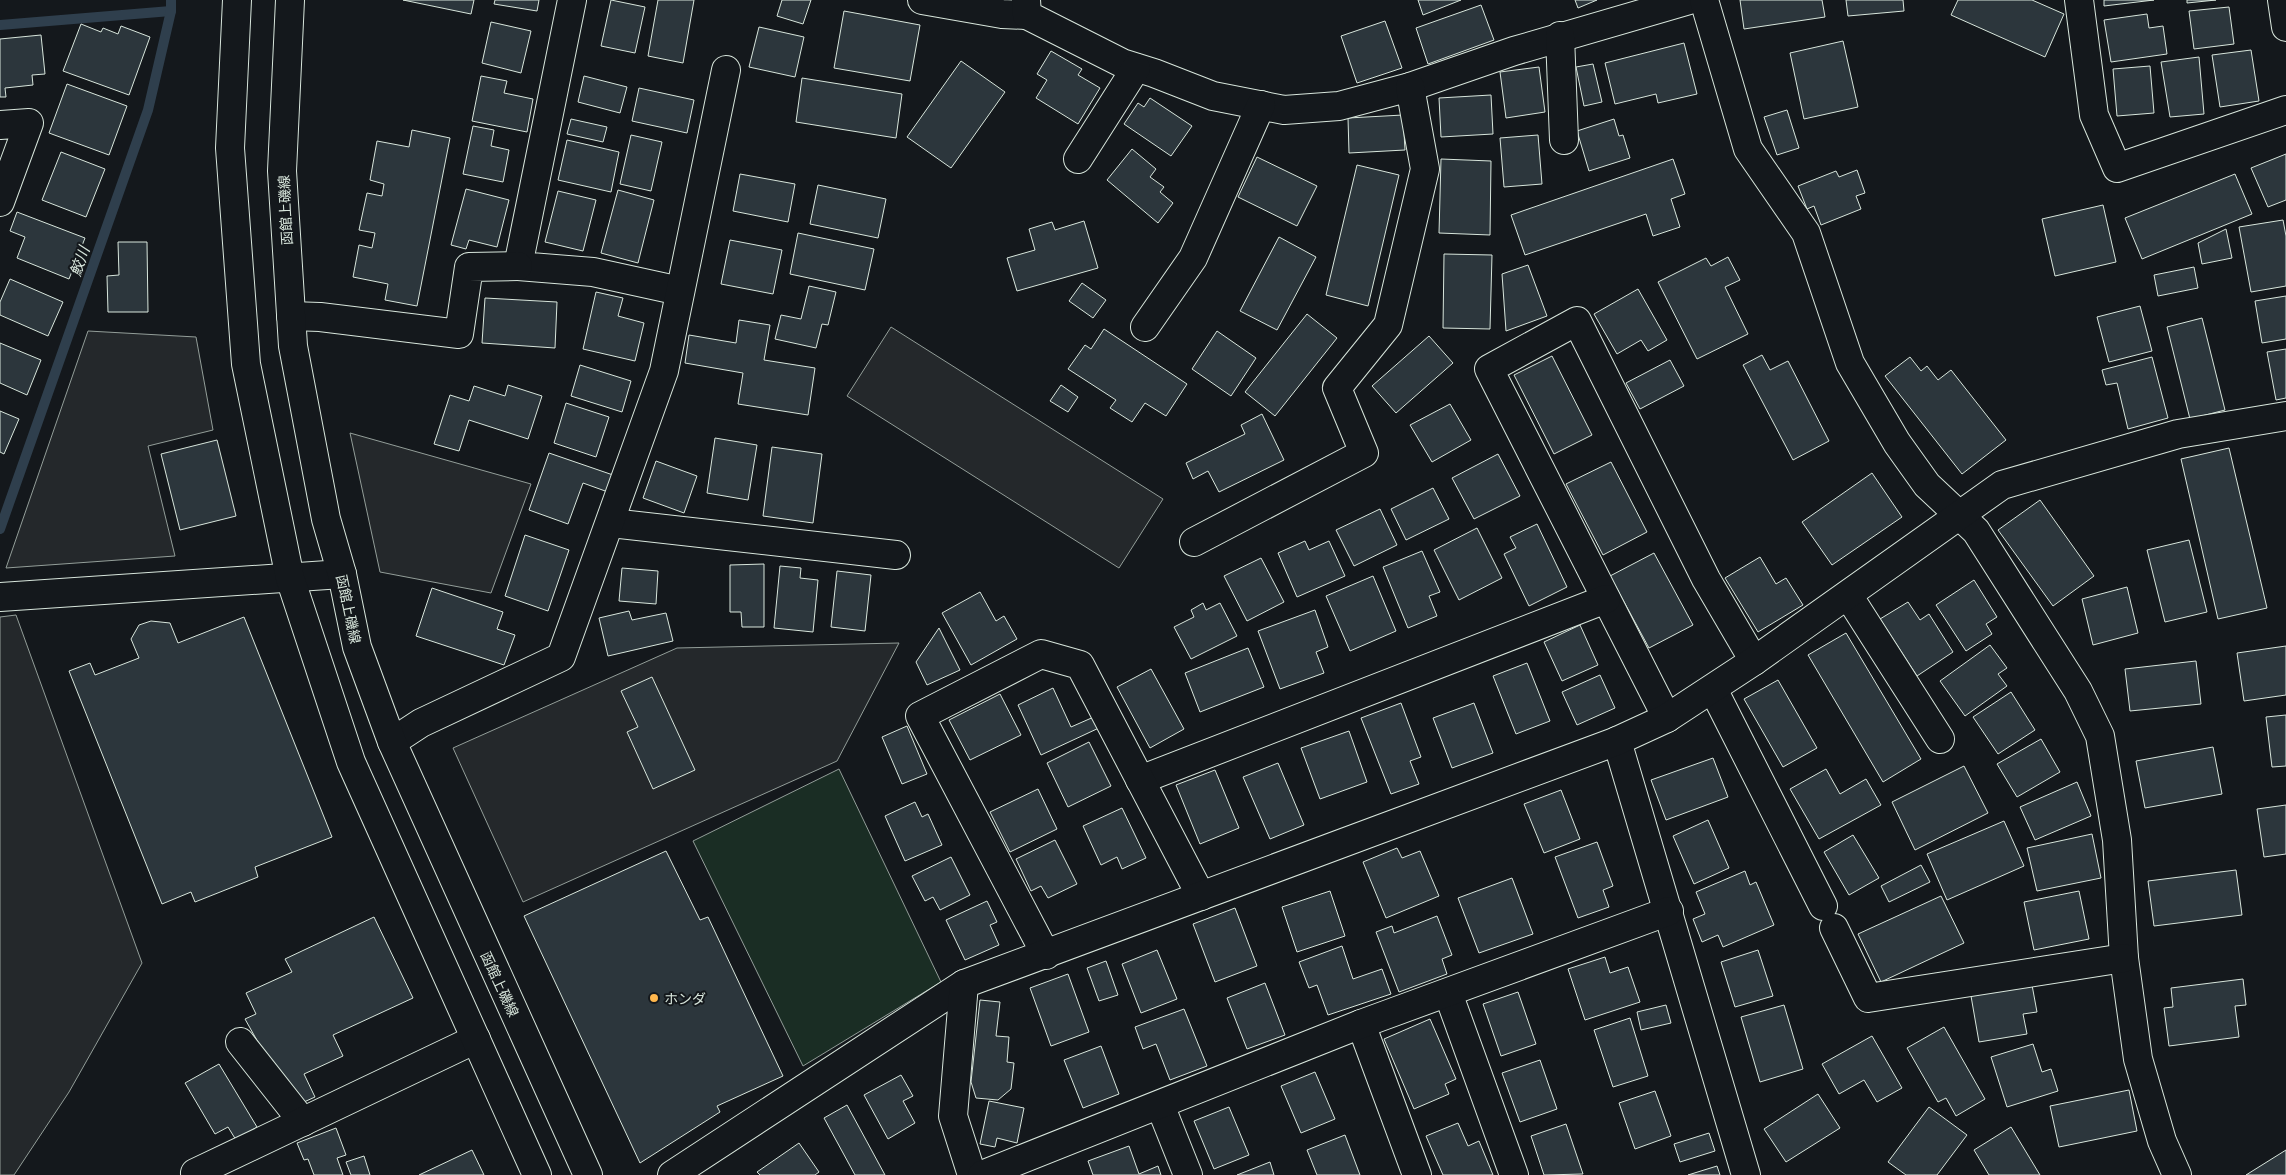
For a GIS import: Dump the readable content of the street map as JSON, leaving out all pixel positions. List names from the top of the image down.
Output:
{
  "streets": {
    "street": ["函館上磯線"]
  },
  "water": ["鮫川"],
  "places": ["ホンダ"]
}
